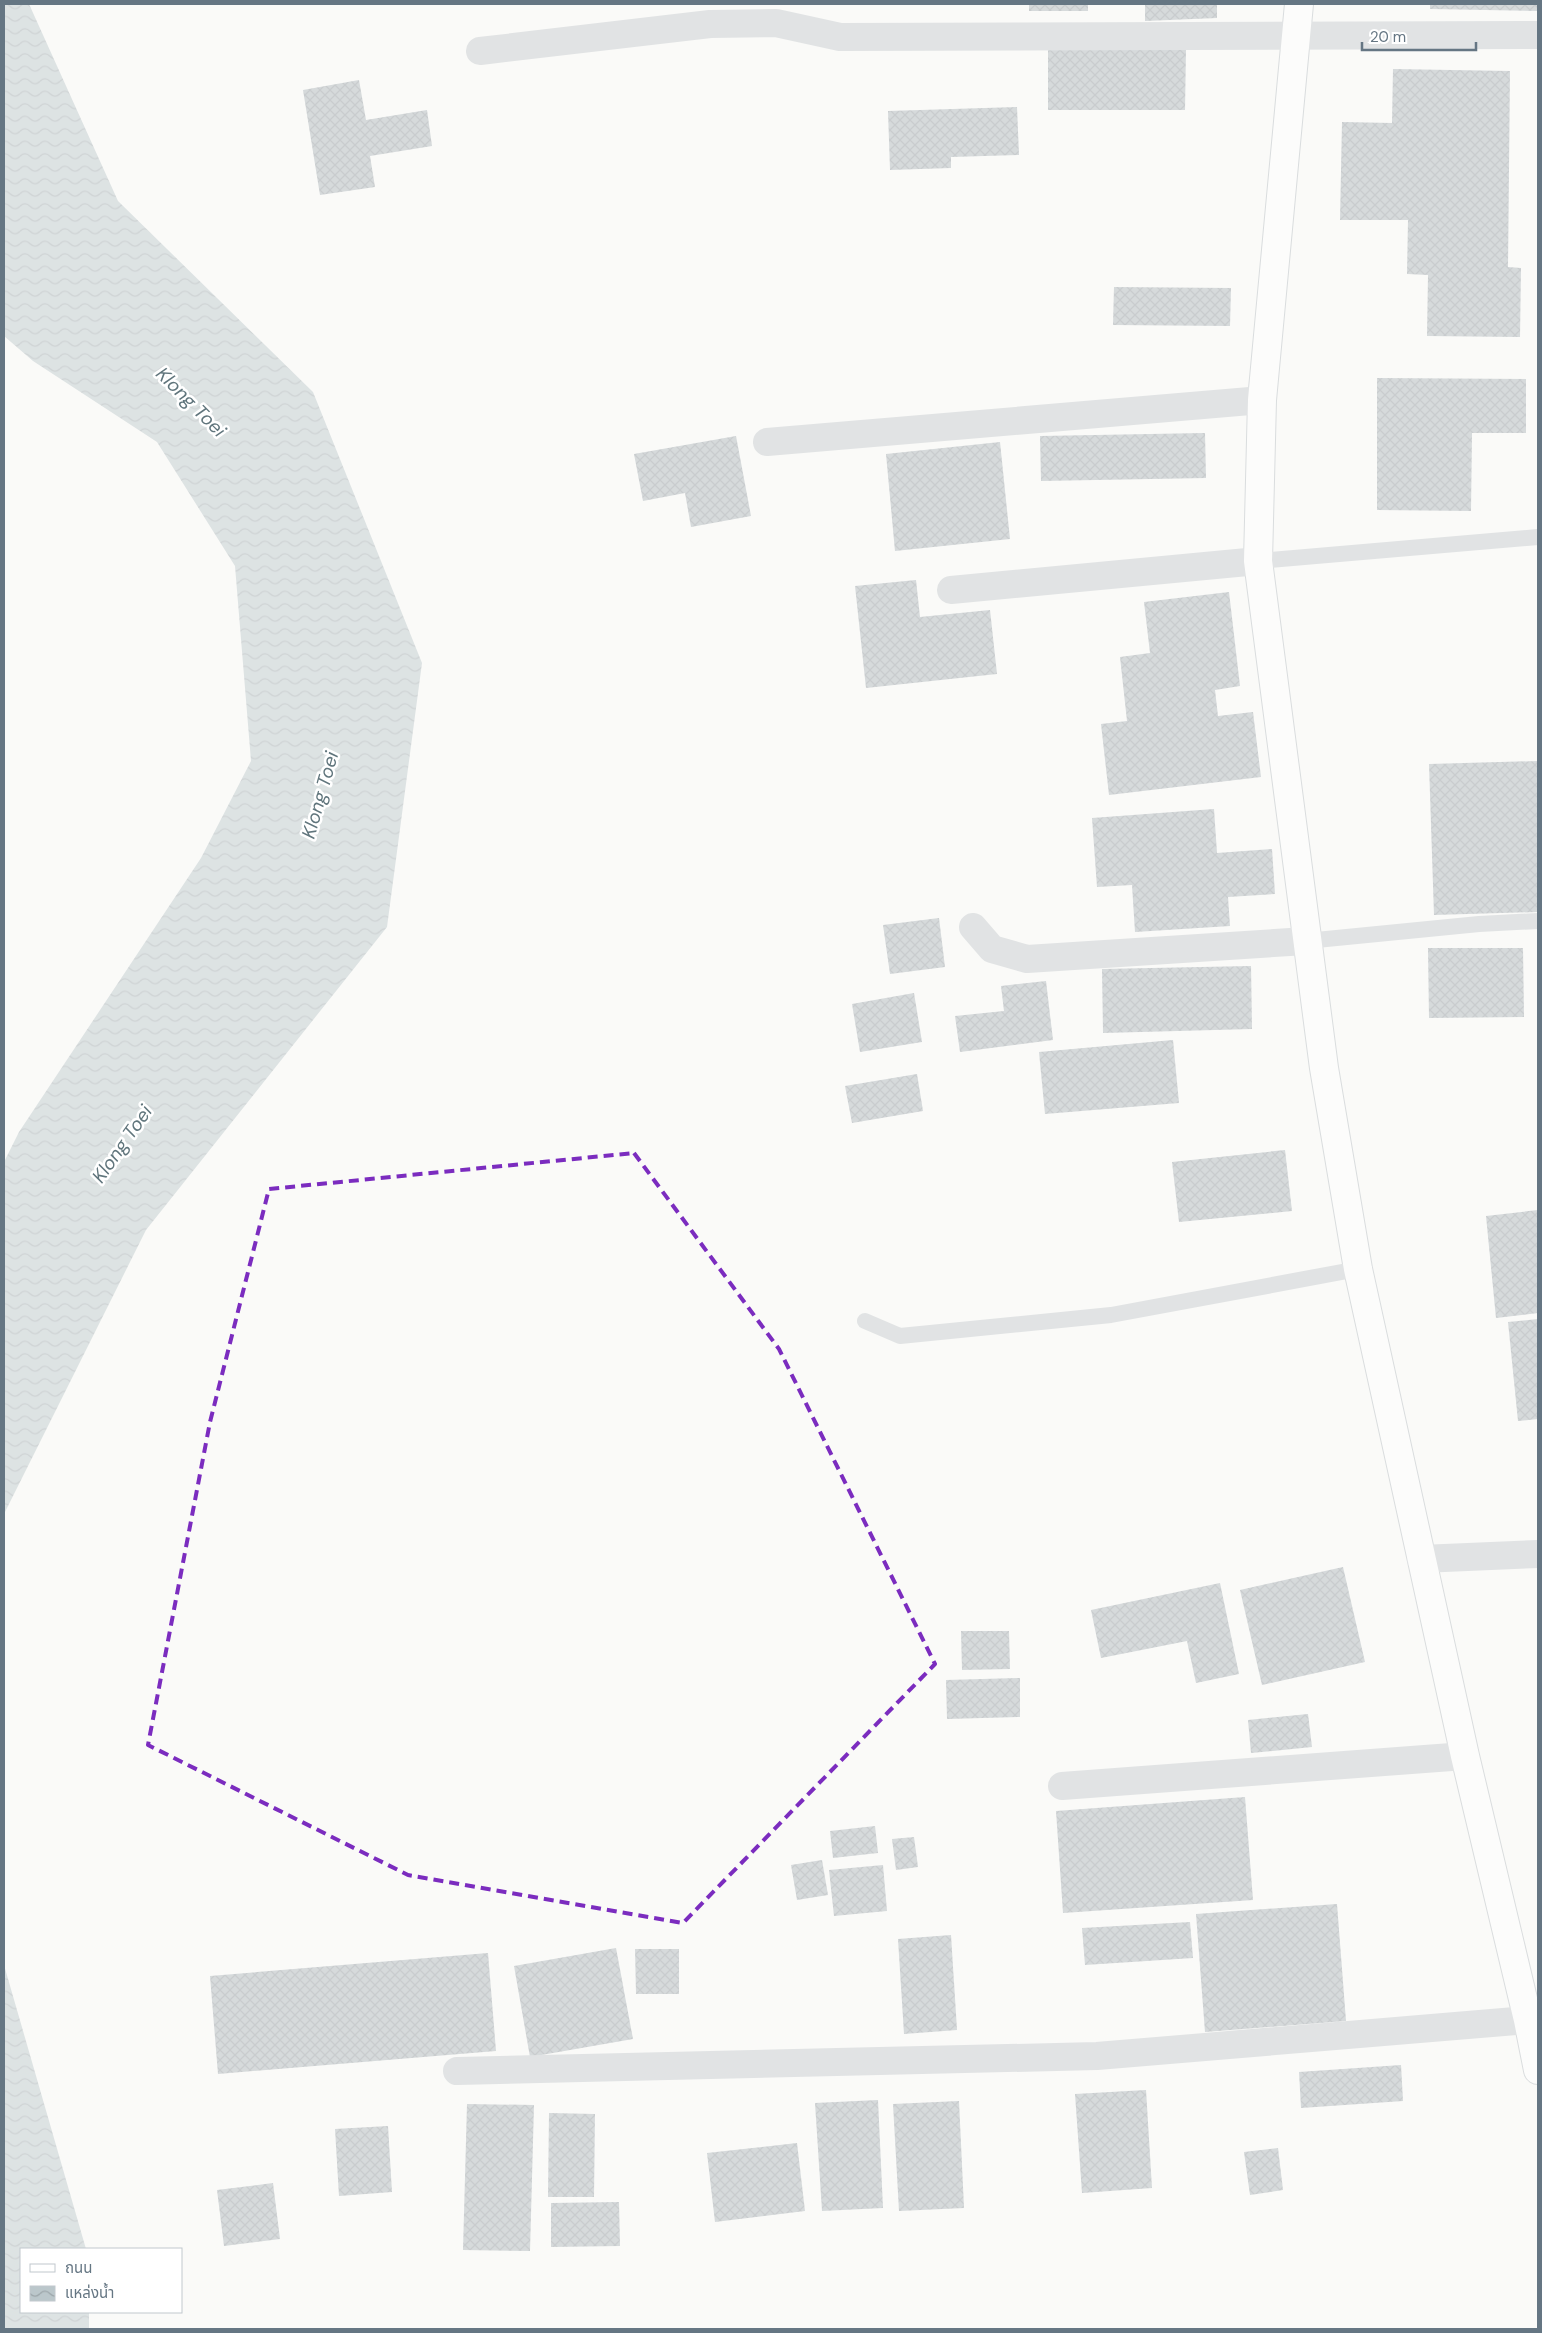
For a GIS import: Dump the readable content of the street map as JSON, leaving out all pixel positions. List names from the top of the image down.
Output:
{
  "water": ["Klong Toei"],
  "legend": ["ถนน", "แหล่งน้ำ"],
  "scale_bar": "20 m"
}
